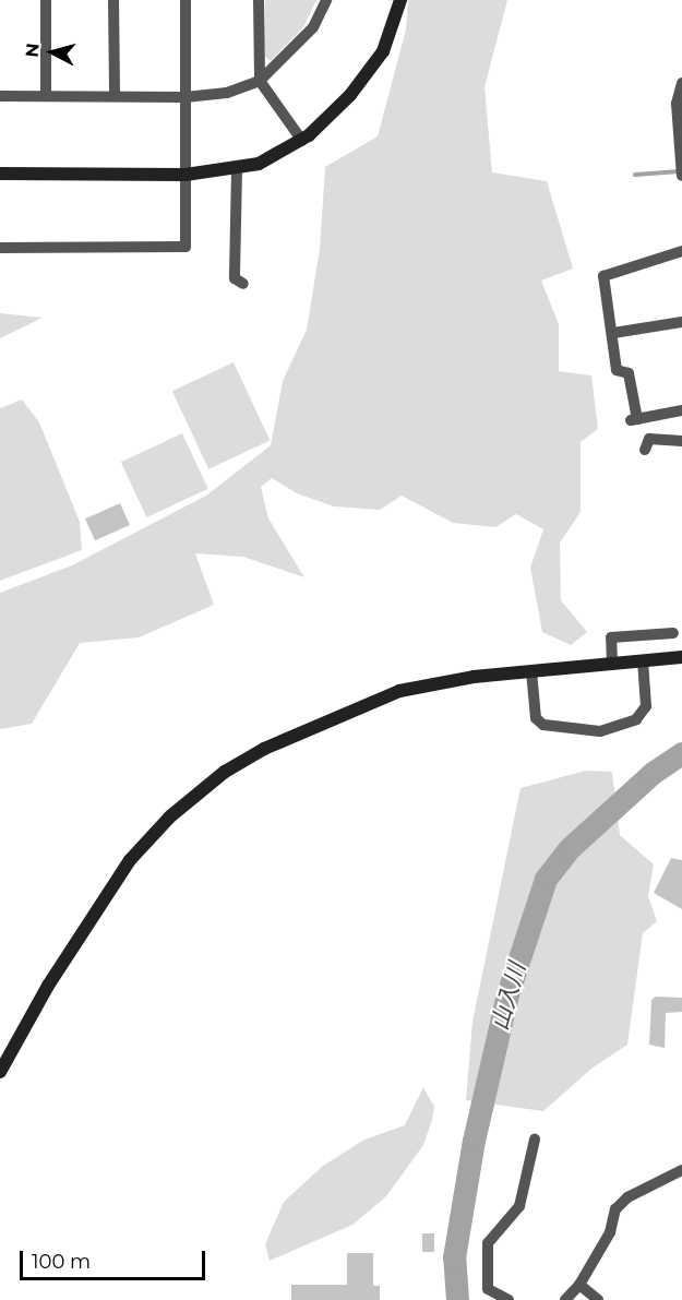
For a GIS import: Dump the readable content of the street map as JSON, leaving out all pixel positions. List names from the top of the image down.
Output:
{
  "water": ["山入川"],
  "scale_bar": "100 m",
  "north": "left"
}
